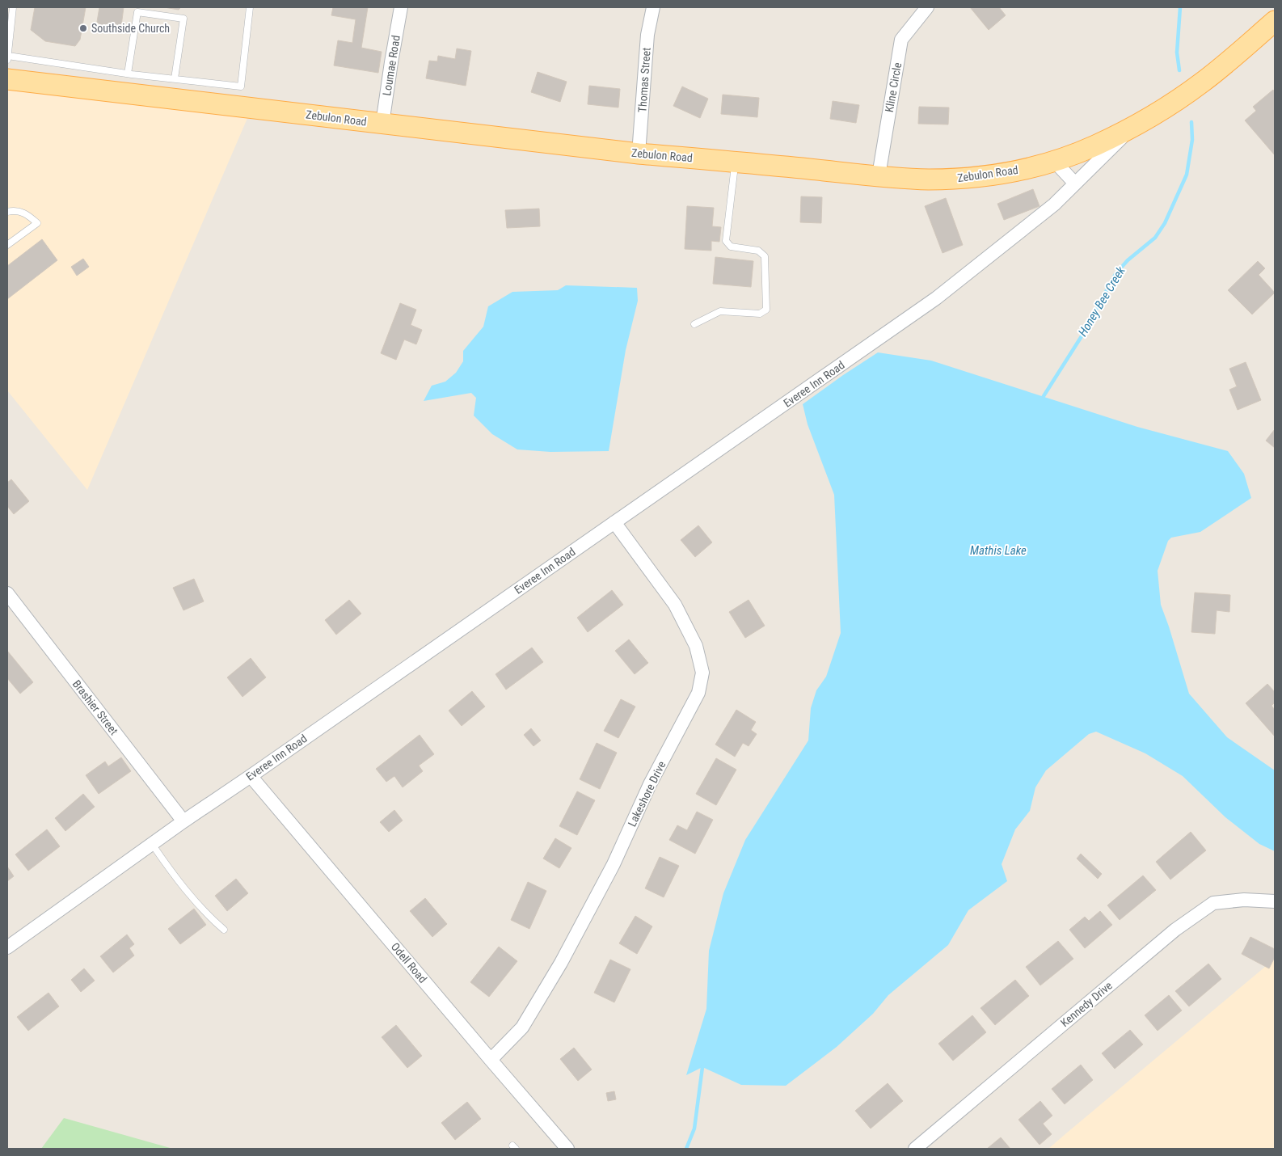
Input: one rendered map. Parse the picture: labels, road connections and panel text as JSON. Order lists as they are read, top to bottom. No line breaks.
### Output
{"streets":{"main road":["Zebulon Road"],"street":["Loumae Road","Thomas Street","Kline Circle","Everee Inn Road","Brashier Street","Lakeshore Drive","Odell Road","Kennedy Drive"]},"crossings":[["Loumae Road","Zebulon Road"],["Thomas Street","Zebulon Road"],["Kline Circle","Zebulon Road"],["Zebulon Road","Everee Inn Road"],["Everee Inn Road","Brashier Street"],["Everee Inn Road","Lakeshore Drive"],["Everee Inn Road","Odell Road"],["Lakeshore Drive","Odell Road"]],"water":["Honey Bee Creek","Mathis Lake"],"places":["Southside Church"]}
